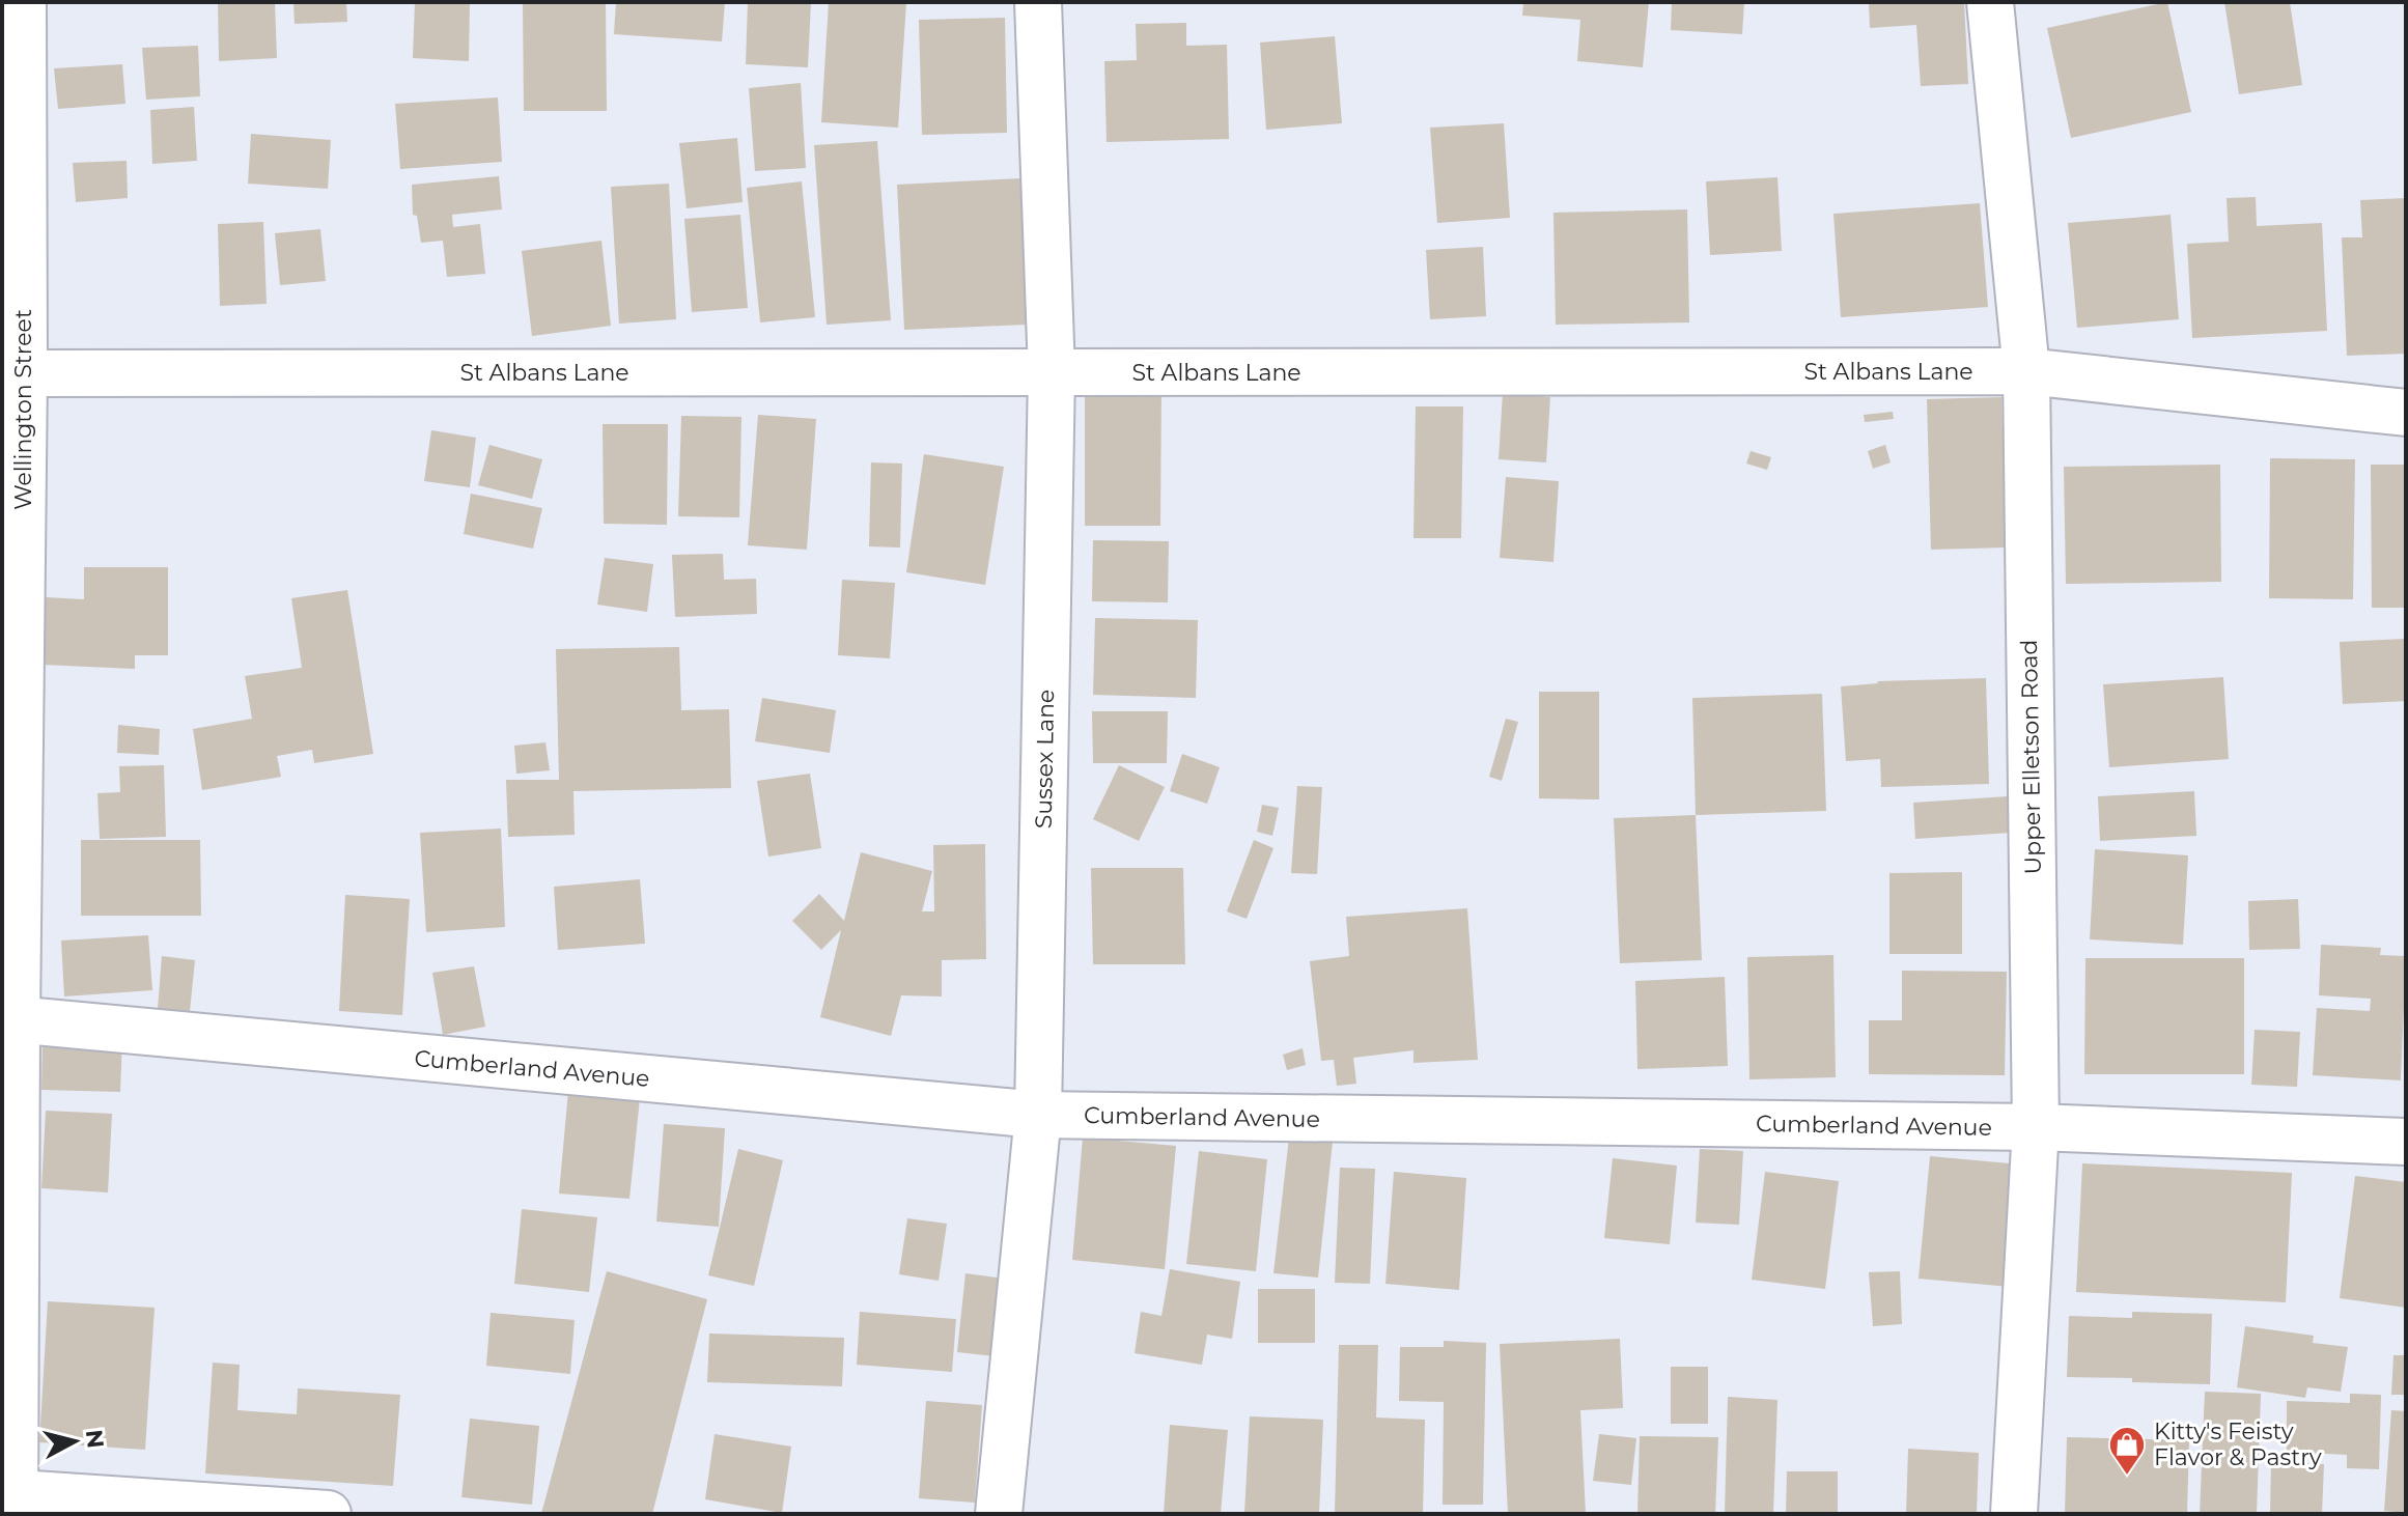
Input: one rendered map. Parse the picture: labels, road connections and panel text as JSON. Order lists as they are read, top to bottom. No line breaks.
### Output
{"streets":{"street":["St Albans Lane","Wellington Street","Upper Elletson Road","Sussex Lane","Cumberland Avenue"]},"crossings":[["St Albans Lane","Wellington Street"],["St Albans Lane","Upper Elletson Road"],["St Albans Lane","Sussex Lane"],["Wellington Street","Cumberland Avenue"],["Upper Elletson Road","Cumberland Avenue"],["Sussex Lane","Cumberland Avenue"]],"places":{"shop":["Kitty's Feisty Flavor & Pastry"]},"north":"right"}
